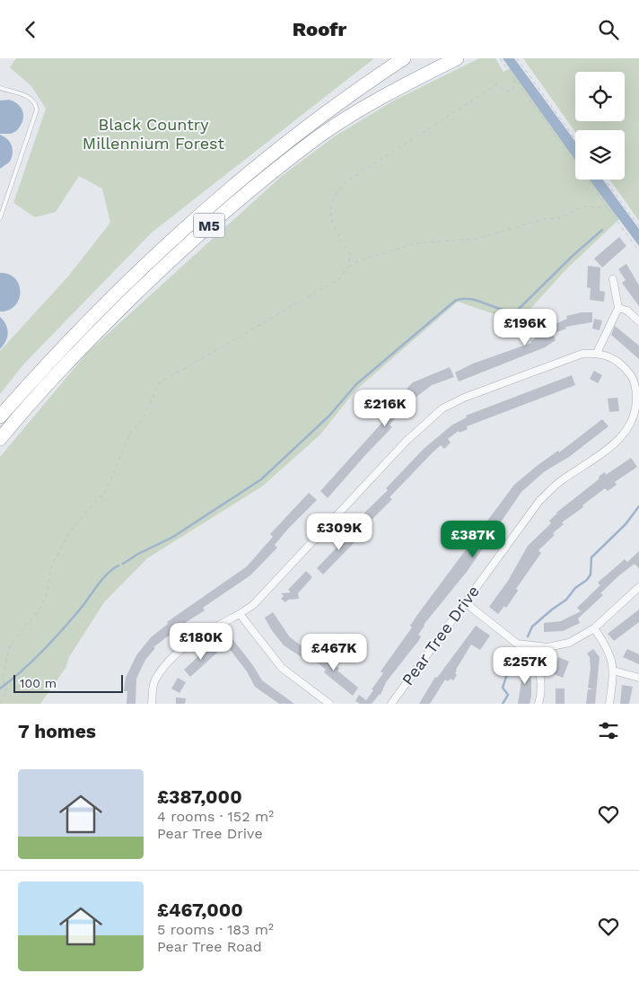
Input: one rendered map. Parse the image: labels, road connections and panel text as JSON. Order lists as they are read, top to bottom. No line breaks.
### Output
{"streets":{"highway":["M5"],"street":["Pear Tree Drive"]},"parks":["Black Country Millennium Forest"],"scale_bar":"100 m","page":{"header":"Roofr","price":["£196K","£216K","£309K","£387K","£180K","£467K","£257K"],"scale":"100 m","heading":"7 homes","list":[{"name":"£387,000","note":"4 rooms · 152 m² · Pear Tree Drive"},{"name":"£467,000","note":"5 rooms · 183 m² · Pear Tree Road"}]}}
